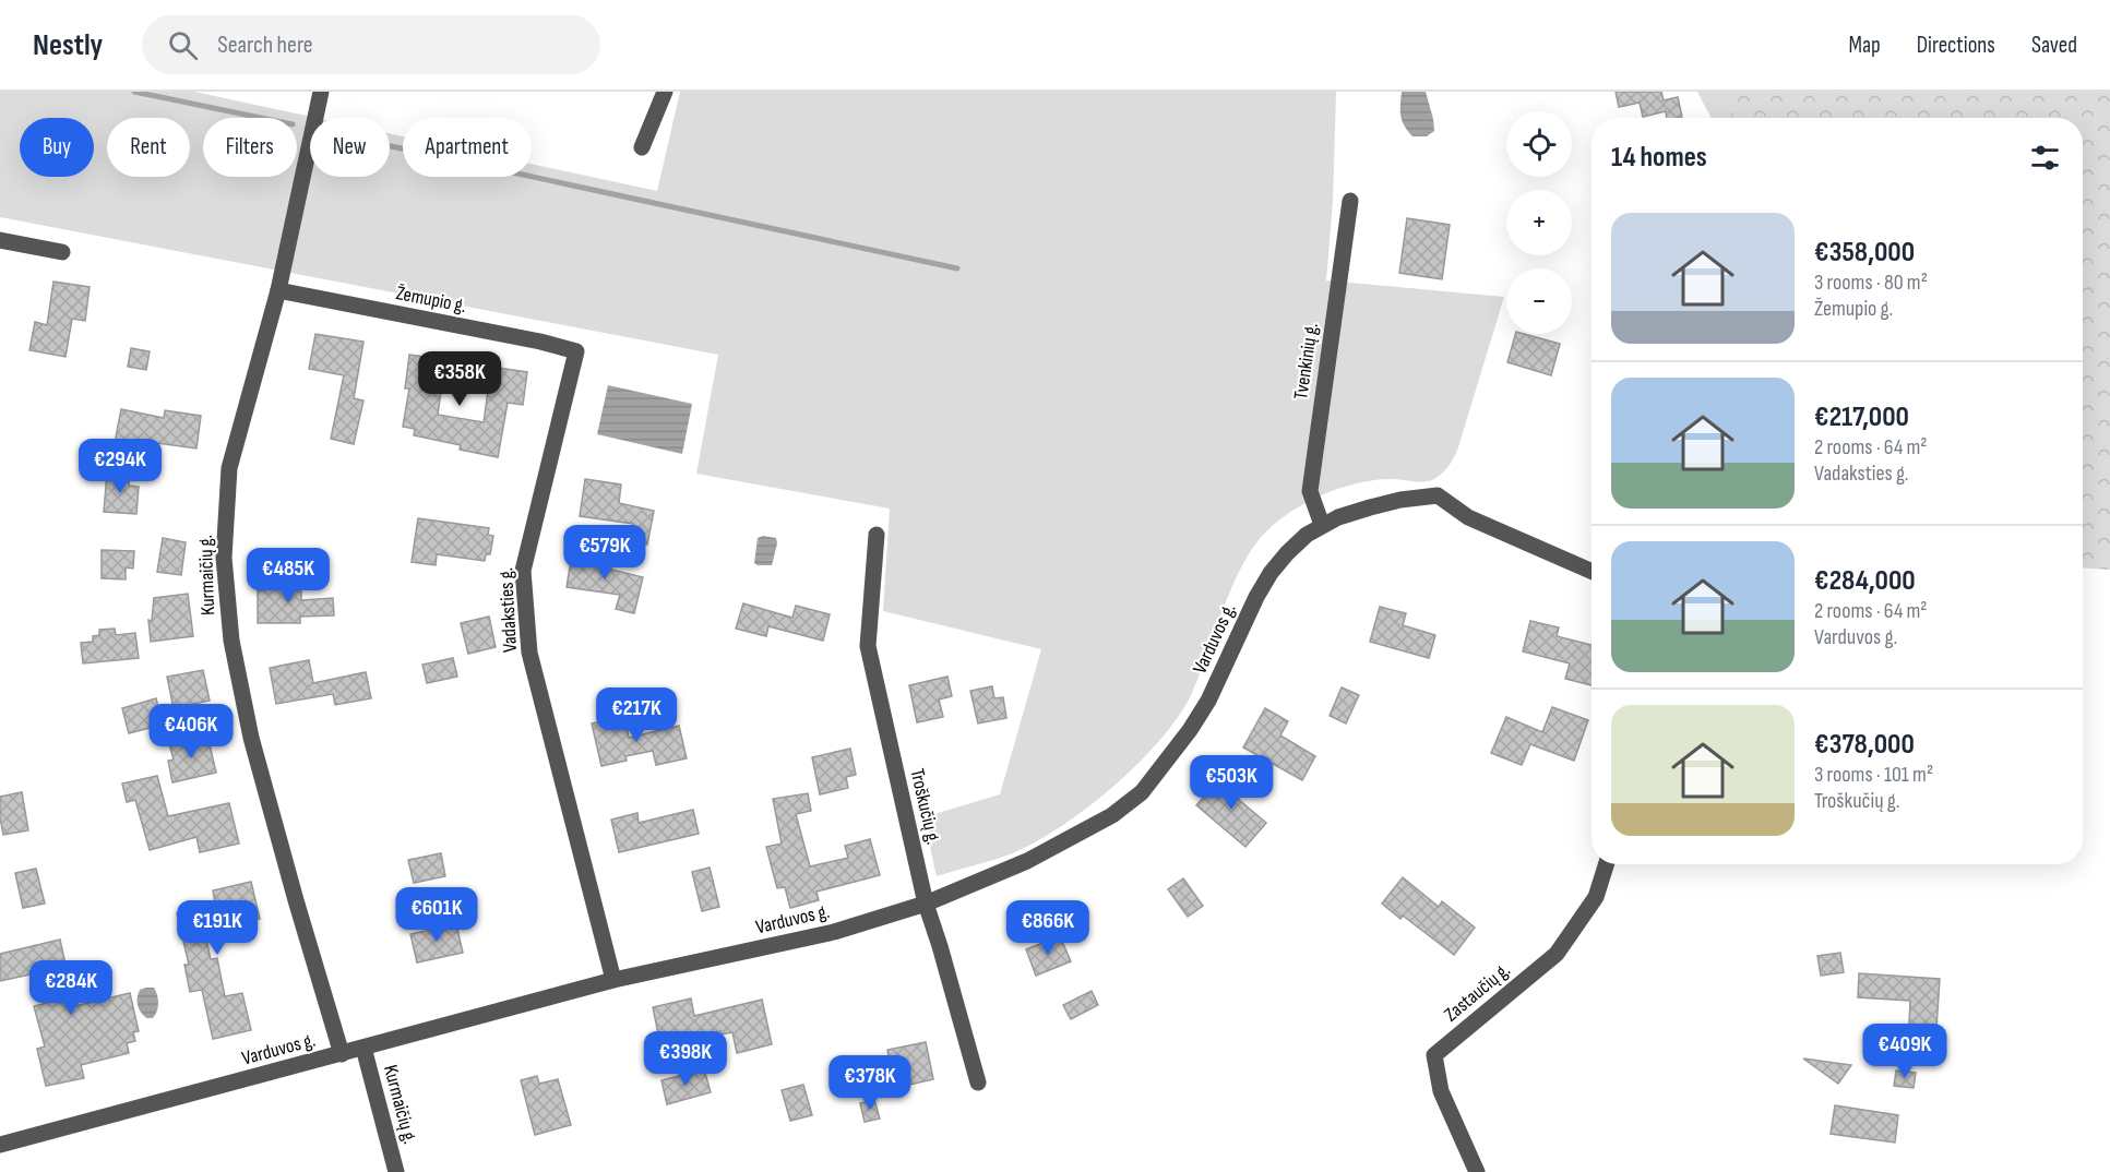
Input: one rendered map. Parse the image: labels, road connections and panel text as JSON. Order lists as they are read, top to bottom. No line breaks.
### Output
{"streets":{"street":["Žemupio g.","Tvenkinių g.","Kurmaičių g.","Vadaksties g.","Varduvos g.","Troškučių g.","Zastaučių g."]},"crossings":[["Žemupio g.","Kurmaičių g."],["Žemupio g.","Vadaksties g."],["Tvenkinių g.","Varduvos g."],["Kurmaičių g.","Varduvos g."],["Vadaksties g.","Varduvos g."],["Varduvos g.","Troškučių g."]],"page":{"header":"Nestly","search":"Search here","nav":["Map","Directions","Saved"],"map_buttons":["+","−"],"chip":["Buy","Rent","Filters","New","Apartment"],"heading":"14 homes","list":[{"name":"€358,000","note":"3 rooms · 80 m² · Žemupio g."},{"name":"€217,000","note":"2 rooms · 64 m² · Vadaksties g."},{"name":"€284,000","note":"2 rooms · 64 m² · Varduvos g."},{"name":"€378,000","note":"3 rooms · 101 m² · Troškučių g."}],"price":["€358K","€294K","€579K","€485K","€217K","€406K","€503K","€601K","€191K","€866K","€284K","€409K","€398K","€378K"]}}
